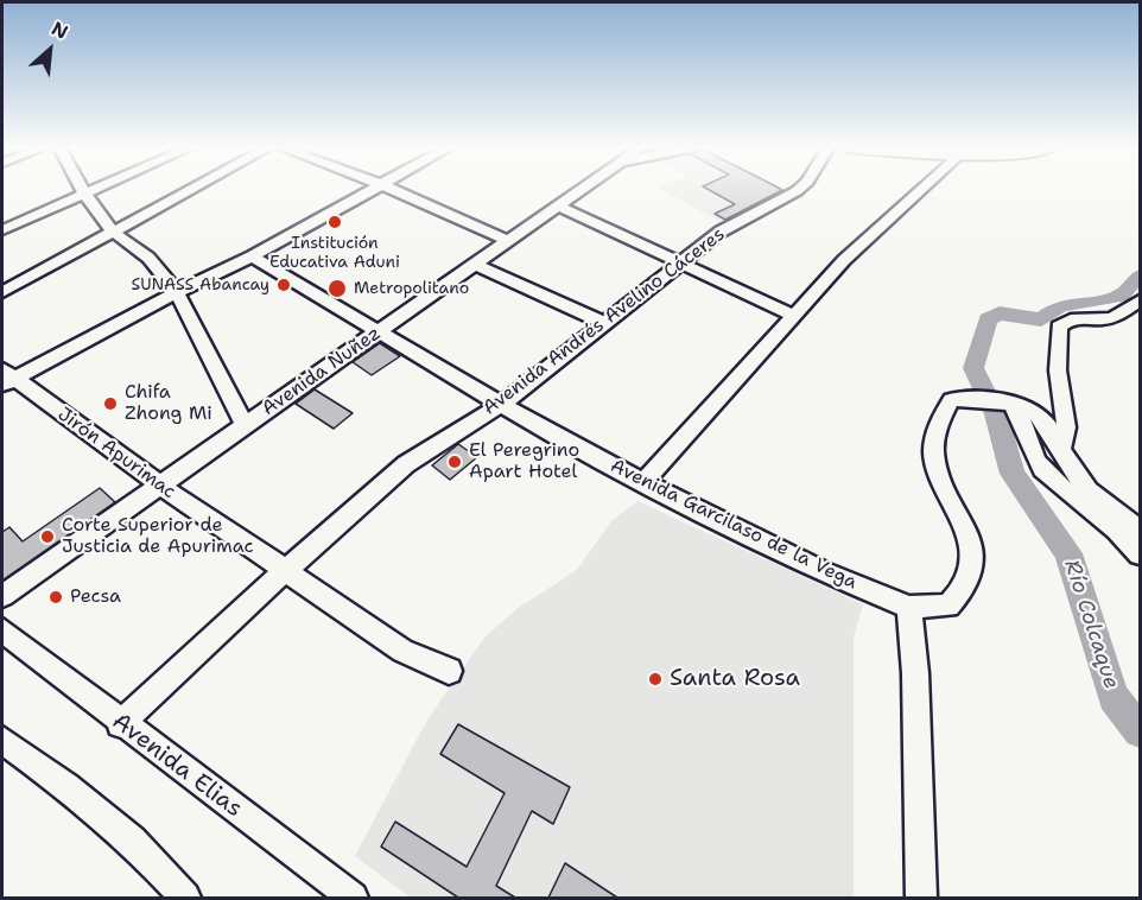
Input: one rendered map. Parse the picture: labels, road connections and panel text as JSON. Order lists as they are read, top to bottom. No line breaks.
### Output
{"streets":{"street":["Avenida Andrés Avelino Cáceres","Avenida Nuñez","Jirón Apurimac","Avenida Garcilaso de la Vega","Avenida Elias"]},"crossings":[["Avenida Andrés Avelino Cáceres","Jirón Apurimac"],["Avenida Andrés Avelino Cáceres","Avenida Garcilaso de la Vega"],["Avenida Andrés Avelino Cáceres","Avenida Elias"],["Avenida Nuñez","Jirón Apurimac"],["Avenida Nuñez","Avenida Garcilaso de la Vega"]],"water":["Río Colcaque"],"places":["Institución Educativa Aduni","SUNASS Abancay","Metropolitano","Chifa Zhong Mi","El Peregrino Apart Hotel","Corte Superior de Justicia de Apurimac","Pecsa","Santa Rosa"],"north":"top right"}
